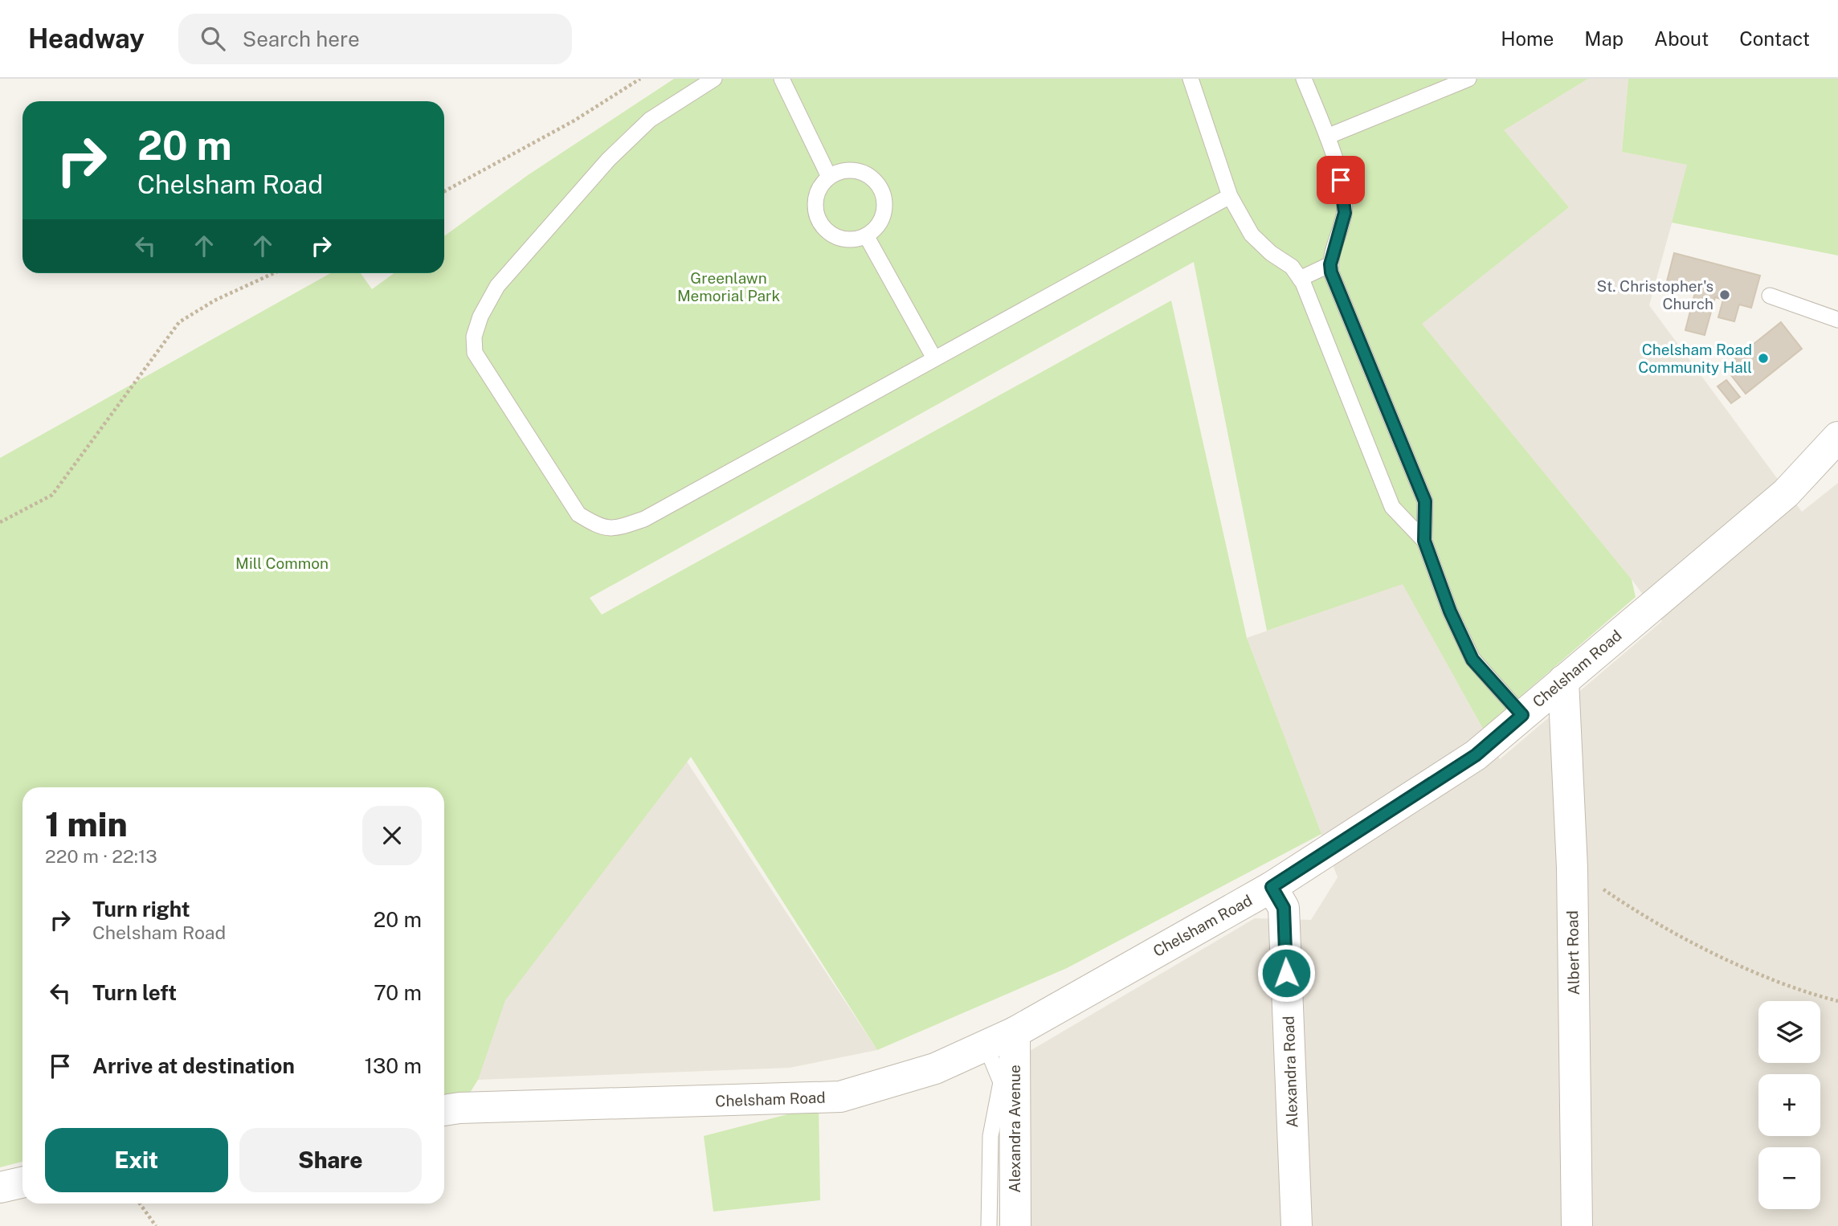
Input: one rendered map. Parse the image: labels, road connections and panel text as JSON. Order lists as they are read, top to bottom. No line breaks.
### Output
{"streets":{"street":["Chelsham Road","Albert Road","Alexandra Road","Alexandra Avenue"]},"crossings":[["Chelsham Road","Albert Road"],["Chelsham Road","Alexandra Road"],["Chelsham Road","Alexandra Avenue"]],"parks":["Greenlawn Memorial Park","Mill Common"],"places":["St. Christopher's Church","Chelsham Road Community Hall"],"page":{"header":"Headway","search":"Search here","nav":["Home","Map","About","Contact"],"turn":["20 m","Chelsham Road"],"heading":["1 min","220 m · 22:13"],"list":[{"name":"Turn right","note":"Chelsham Road","value":"20 m"},{"name":"Turn left","value":"70 m"},{"name":"Arrive at destination","value":"130 m"}],"map_buttons":["+","−"],"buttons":["Exit","Share"]}}
